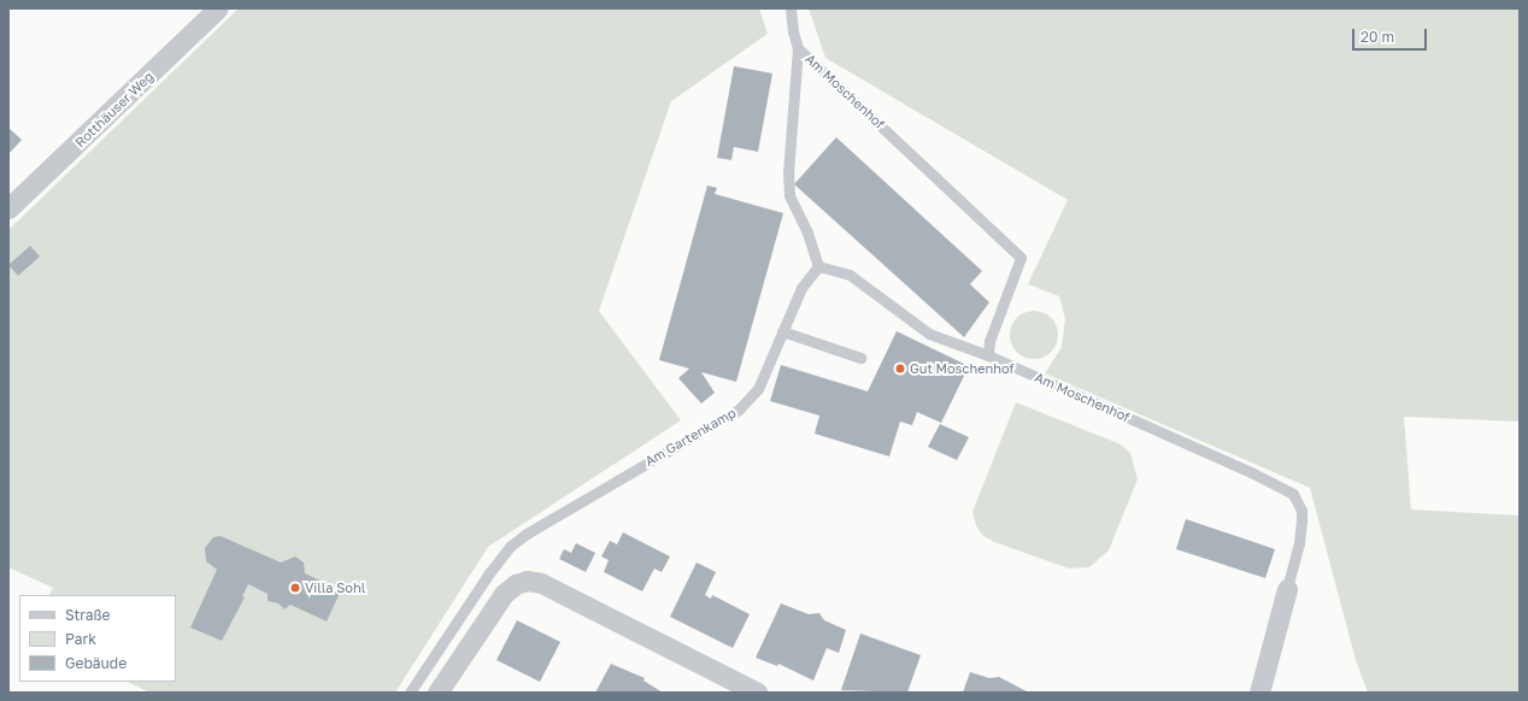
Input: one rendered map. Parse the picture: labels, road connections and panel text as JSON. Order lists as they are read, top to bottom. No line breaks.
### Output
{"streets":{"street":["Am Moschenhof","Rotthäuser Weg"],"lane":["Am Gartenkamp"]},"places":["Gut Moschenhof","Villa Sohl"],"legend":["Straße","Park","Gebäude"],"scale_bar":"20 m"}
